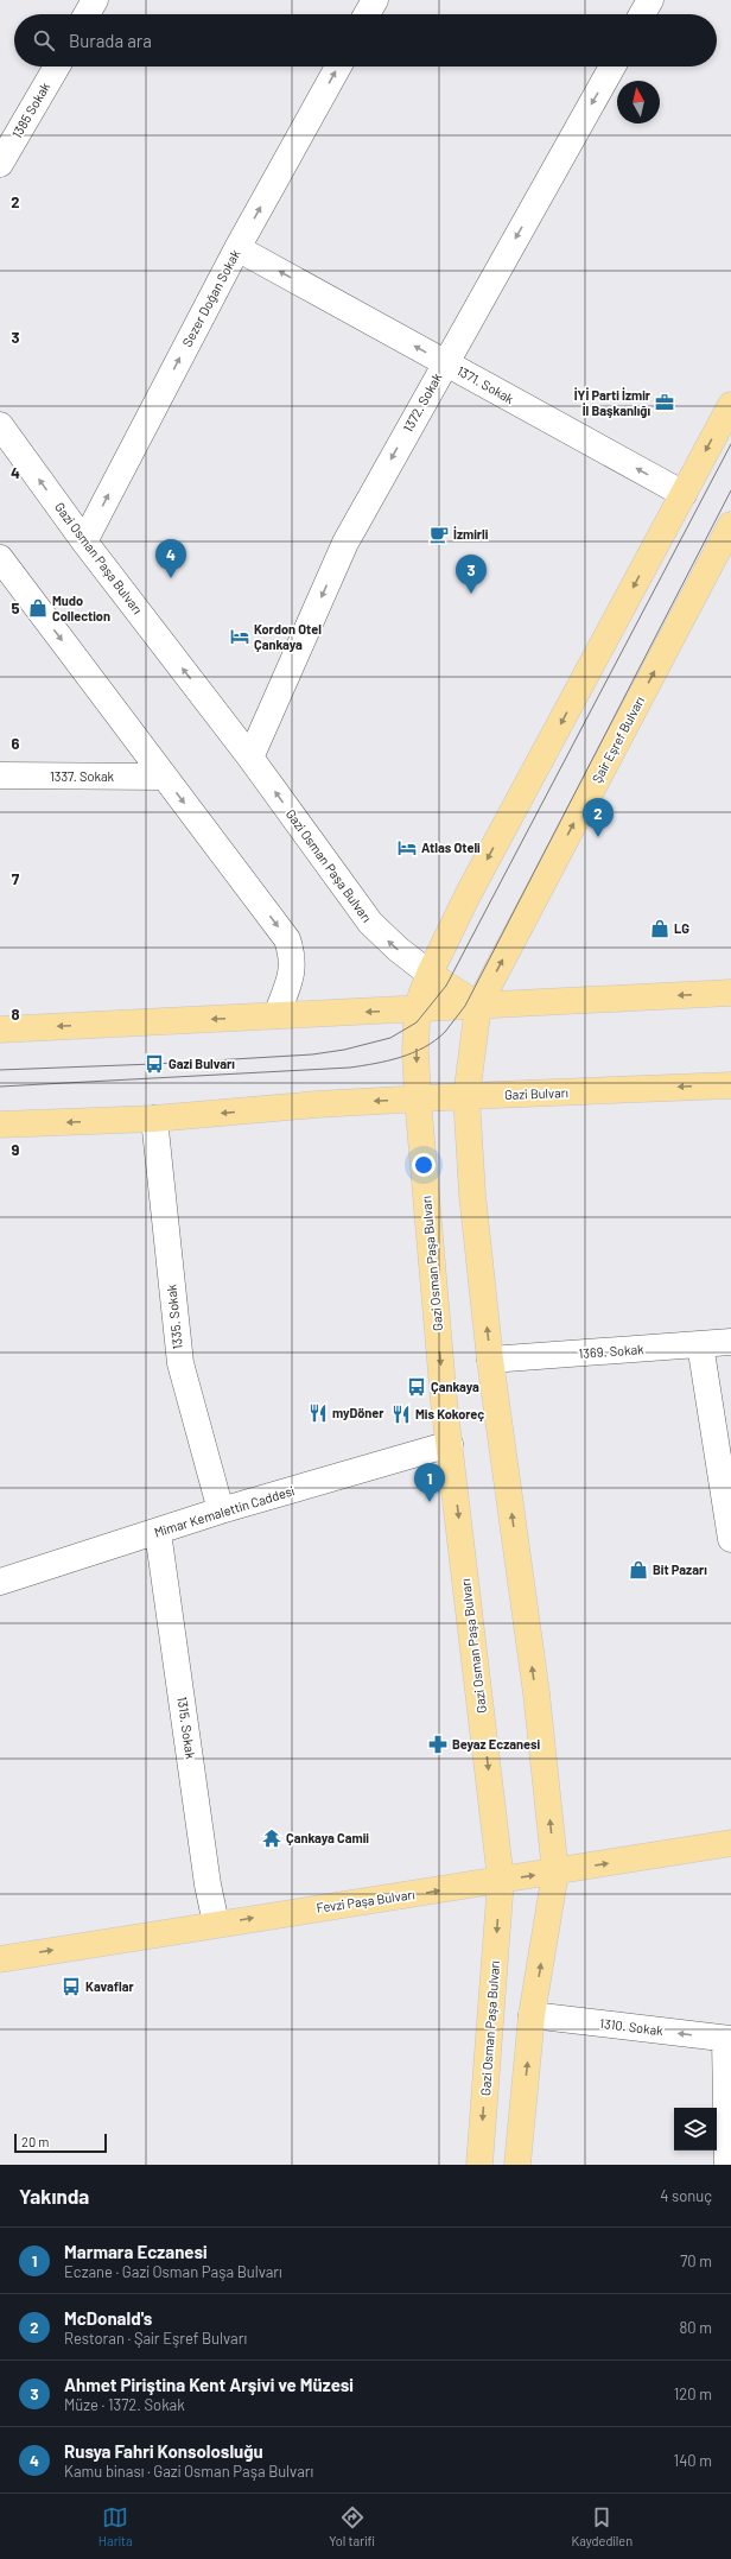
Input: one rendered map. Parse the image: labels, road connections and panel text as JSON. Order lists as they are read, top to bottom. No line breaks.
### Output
{"streets":{"main road":["Gazi Osman Paşa Bulvarı","Şair Eşref Bulvarı","Gazi Bulvarı","Fevzi Paşa Bulvarı"],"street":["1385 Sokak","Sezer Doğan Sokak","1371. Sokak","1372. Sokak","1337. Sokak","1335. Sokak","1369. Sokak","Mimar Kemalettin Caddesi","1315. Sokak","1310. Sokak"]},"crossings":[["Sezer Doğan Sokak","1371. Sokak"],["Sezer Doğan Sokak","Gazi Osman Paşa Bulvarı"],["1371. Sokak","1372. Sokak"],["1372. Sokak","Gazi Osman Paşa Bulvarı"],["Gazi Osman Paşa Bulvarı","Gazi Bulvarı"],["Gazi Osman Paşa Bulvarı","Mimar Kemalettin Caddesi"],["Gazi Osman Paşa Bulvarı","Fevzi Paşa Bulvarı"],["Gazi Bulvarı","1335. Sokak"],["1335. Sokak","Mimar Kemalettin Caddesi"],["Mimar Kemalettin Caddesi","1315. Sokak"],["1315. Sokak","Fevzi Paşa Bulvarı"]],"one_way":["Sezer Doğan Sokak","1371. Sokak","1372. Sokak","Fevzi Paşa Bulvarı","1310. Sokak"],"places":{"office":["İYİ Parti İzmir İl Başkanlığı"],"cafe":["İzmirli"],"shop":["Mudo Collection","LG","Bit Pazarı"],"hotel":["Kordon Otel Çankaya","Atlas Oteli"],"bus stop":["Gazi Bulvarı","Çankaya","Kavaflar"],"restaurant":["myDöner","Mis Kokoreç"],"pharmacy":["Beyaz Eczanesi"],"temple":["Çankaya Camii"]},"scale_bar":"20 m","north":"top","page":{"search":"Burada ara","pins":["4","3","2","1"],"scale":"20 m","heading":["Yakında","4 sonuç"],"list":[{"mark":"1","name":"Marmara Eczanesi","note":"Eczane · Gazi Osman Paşa Bulvarı","value":"70 m"},{"mark":"2","name":"McDonald's","note":"Restoran · Şair Eşref Bulvarı","value":"80 m"},{"mark":"3","name":"Ahmet Piriştina Kent Arşivi ve Müzesi","note":"Müze · 1372. Sokak","value":"120 m"},{"mark":"4","name":"Rusya Fahri Konsolosluğu","note":"Kamu binası · Gazi Osman Paşa Bulvarı","value":"140 m"}],"nav":["Harita","Yol tarifi","Kaydedilen"]},"grid":{"rows":["2","3","4","5","6","7","8","9"]}}
